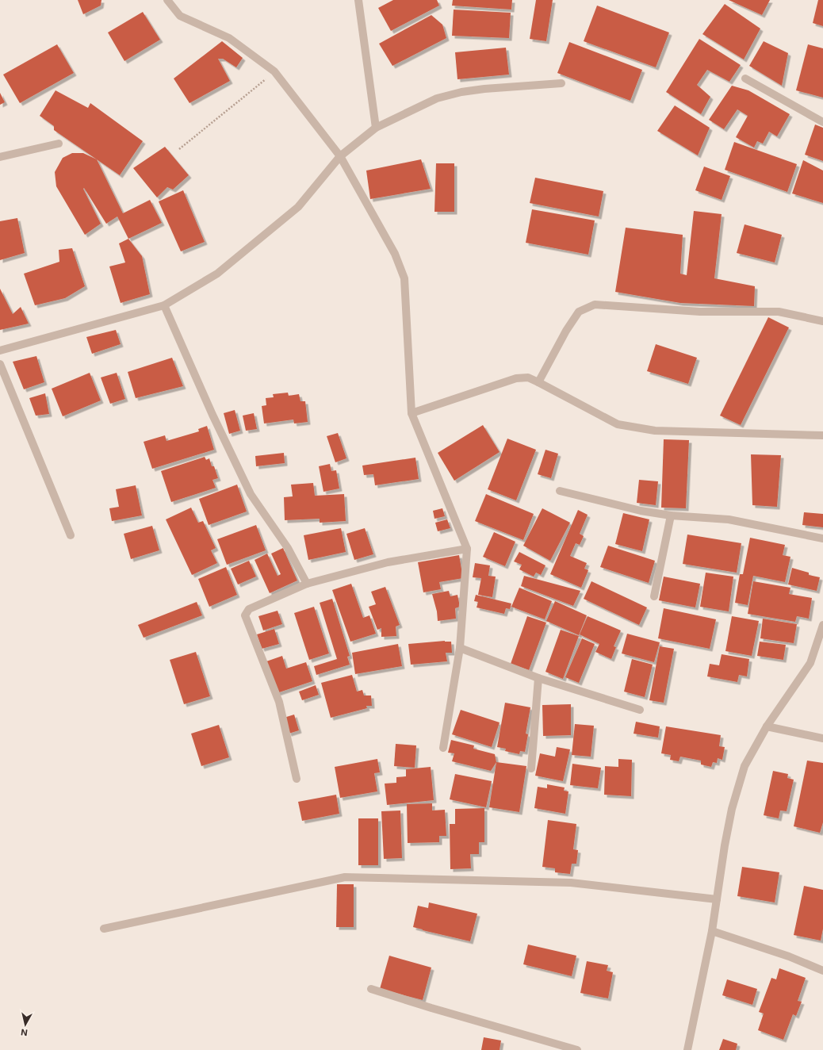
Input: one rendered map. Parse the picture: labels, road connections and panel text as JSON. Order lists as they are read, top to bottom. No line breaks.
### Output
{"north":"bottom"}
